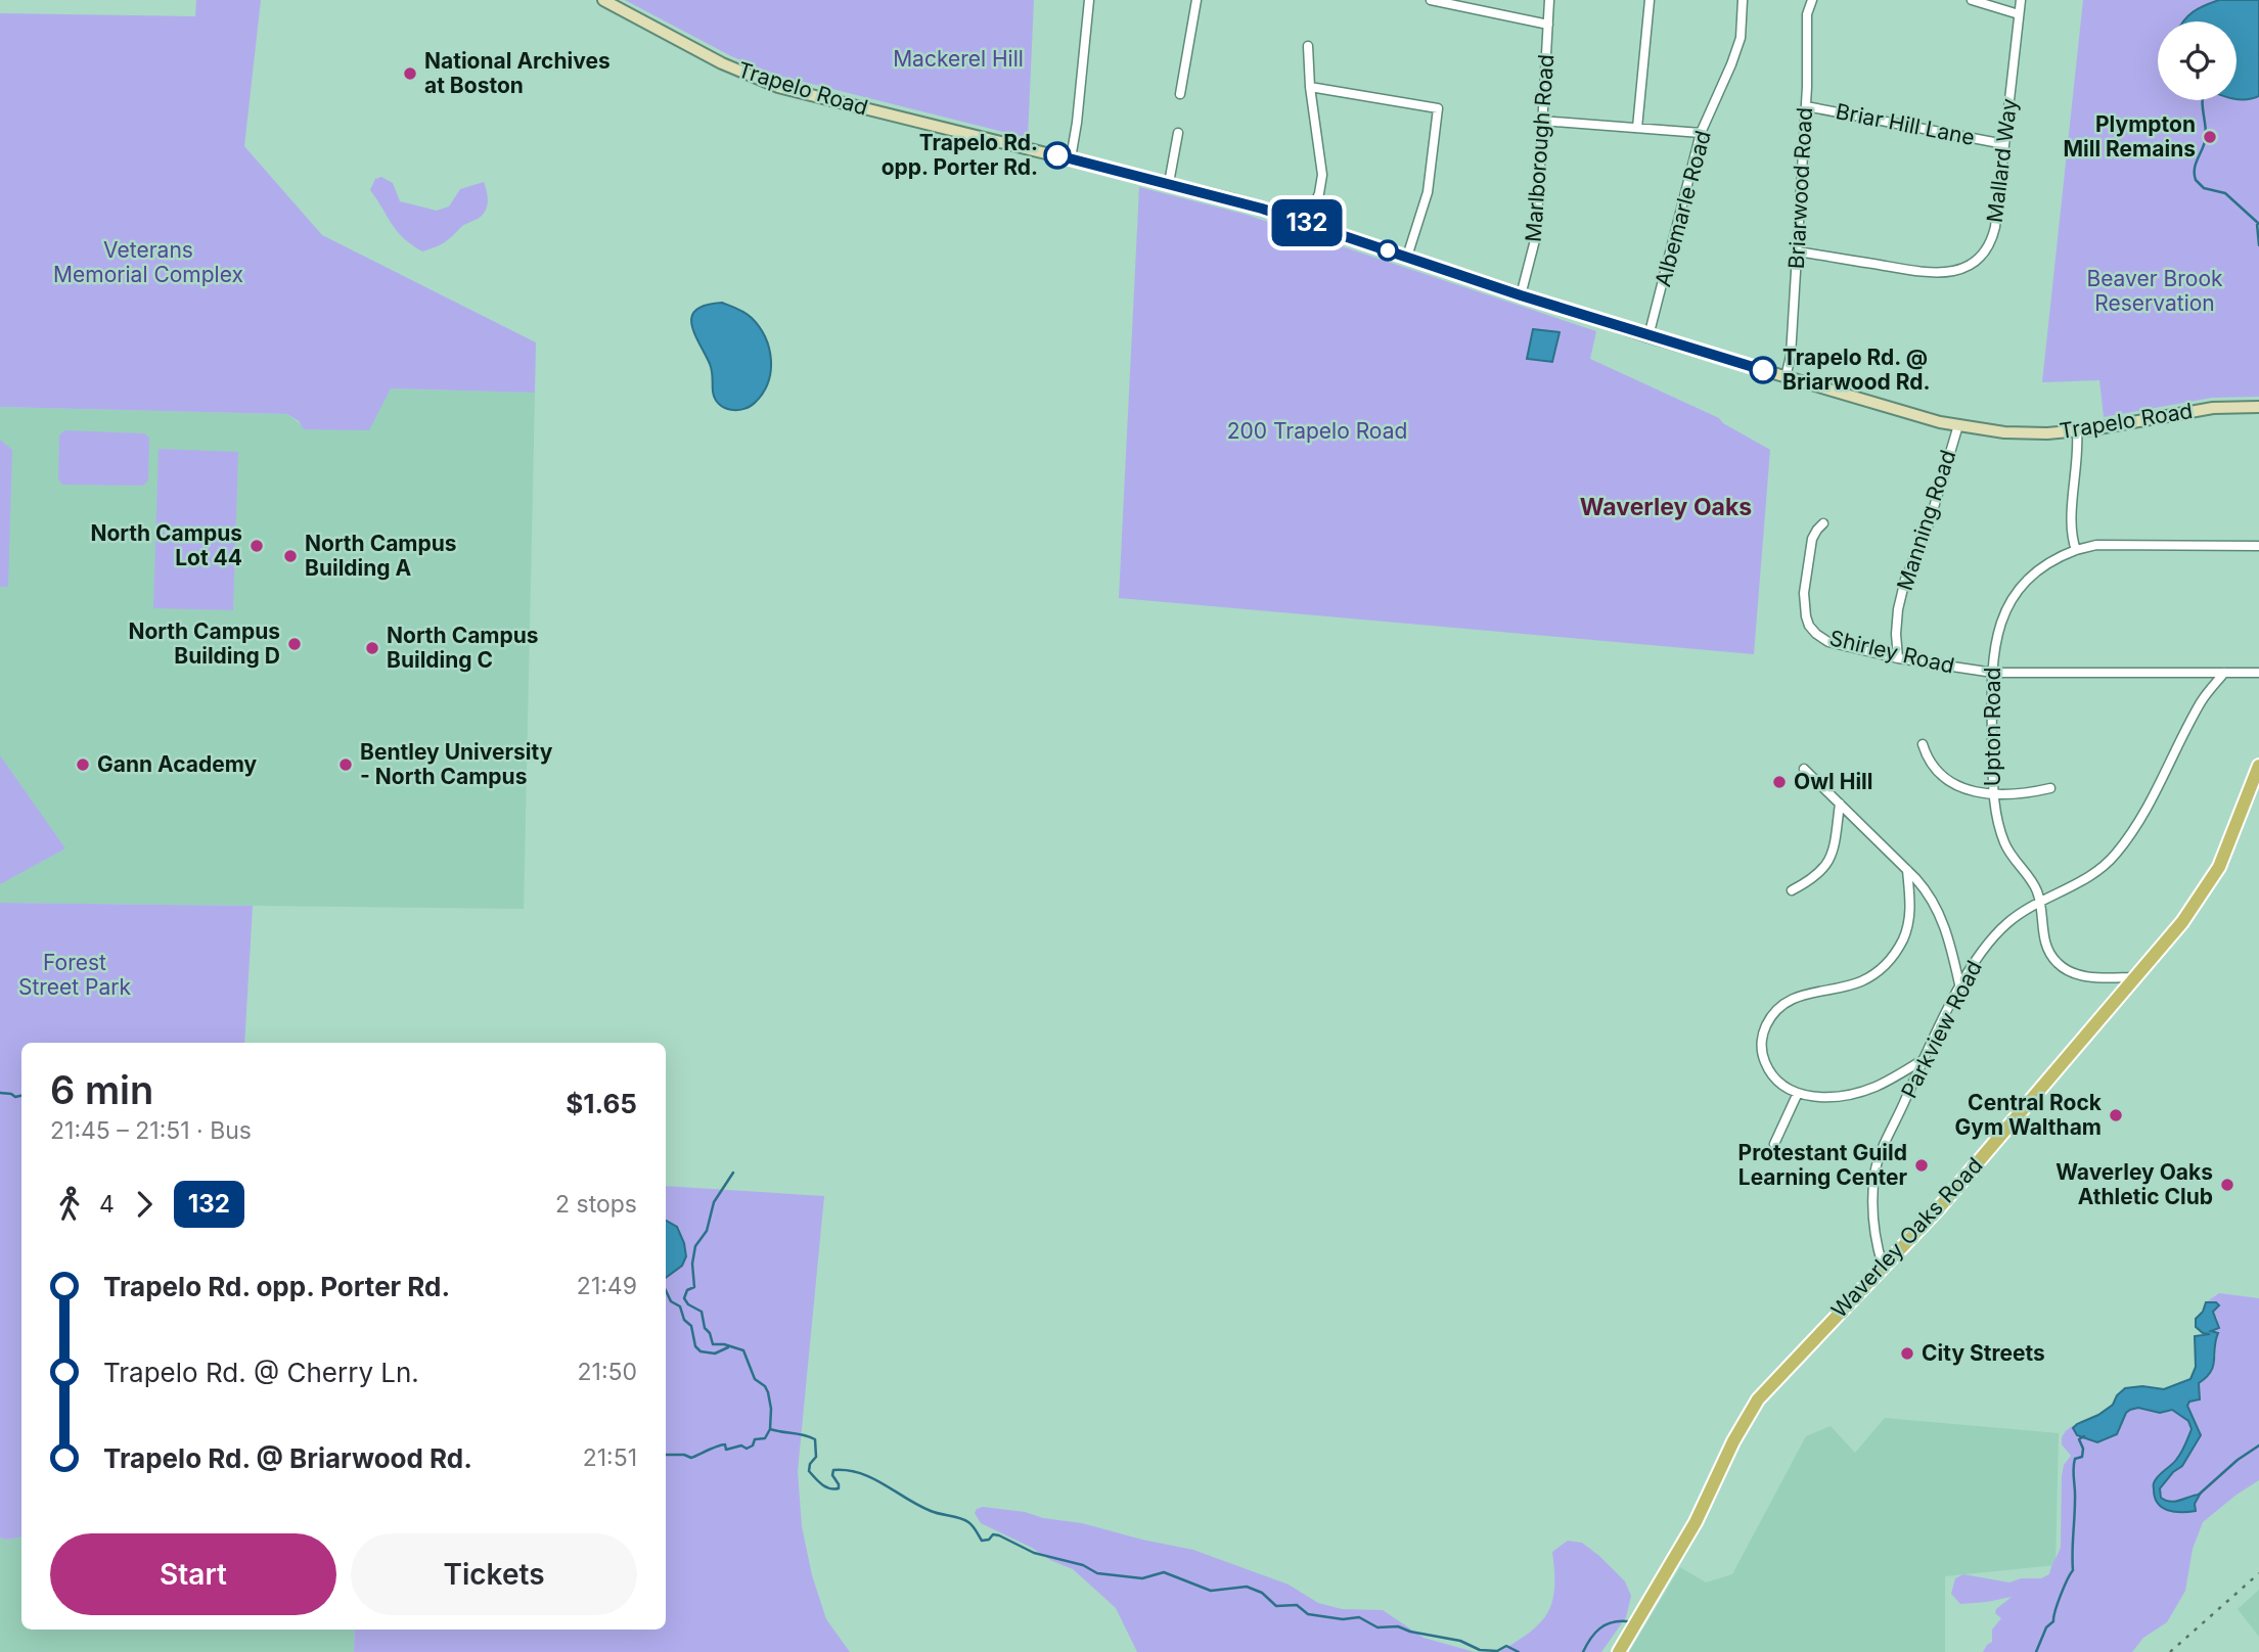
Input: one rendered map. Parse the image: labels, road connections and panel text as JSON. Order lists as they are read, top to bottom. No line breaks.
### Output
{"streets":{"main road":["Trapelo Road","Waverley Oaks Road"],"street":["Briar Hill Lane","Marlborough Road","Mallard Way","Briarwood Road","Albemarle Road","Manning Road","Shirley Road","Upton Road","Parkview Road"]},"crossings":[["Trapelo Road","Marlborough Road"],["Trapelo Road","Briarwood Road"],["Trapelo Road","Albemarle Road"],["Trapelo Road","Manning Road"],["Briar Hill Lane","Mallard Way"],["Briar Hill Lane","Briarwood Road"],["Mallard Way","Briarwood Road"],["Manning Road","Shirley Road"],["Shirley Road","Upton Road"],["Shirley Road","Parkview Road"],["Upton Road","Parkview Road"],["Upton Road","Waverley Oaks Road"],["Parkview Road","Waverley Oaks Road"]],"districts":["Waverley Oaks"],"parks":["Mackerel Hill","Veterans Memorial Complex","Beaver Brook Reservation","200 Trapelo Road","Forest Street Park"],"places":["National Archives at Boston","Plympton Mill Remains","Trapelo Rd. opp. Porter Rd.","Trapelo Rd. @ Briarwood Rd.","North Campus Lot 44","North Campus Building A","North Campus Building D","North Campus Building C","Gann Academy","Bentley University - North Campus","Owl Hill","Central Rock Gym Waltham","Protestant Guild Learning Center","Waverley Oaks Athletic Club","City Streets"],"lines":["bus line 132"],"page":{"on_map":"132","heading":["6 min","21:45 – 21:51 · Bus","$1.65"],"legs":["4","132","2 stops"],"list":[{"name":"Trapelo Rd. opp. Porter Rd.","value":"21:49"},{"name":"Trapelo Rd. @ Cherry Ln.","value":"21:50"},{"name":"Trapelo Rd. @ Briarwood Rd.","value":"21:51"}],"buttons":["Start","Tickets"]}}
